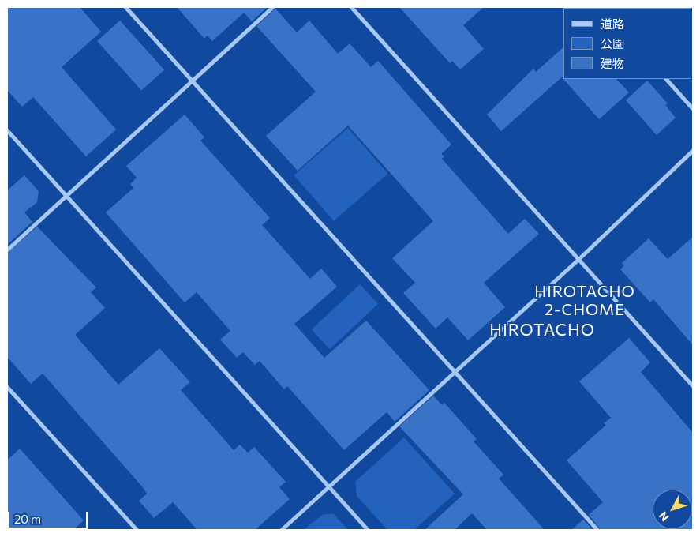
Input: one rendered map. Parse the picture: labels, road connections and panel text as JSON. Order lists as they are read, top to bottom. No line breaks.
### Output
{"districts":["HIROTACHO 2-CHOME","HIROTACHO"],"legend":["道路","公園","建物"],"scale_bar":"20 m","north":"bottom left"}
